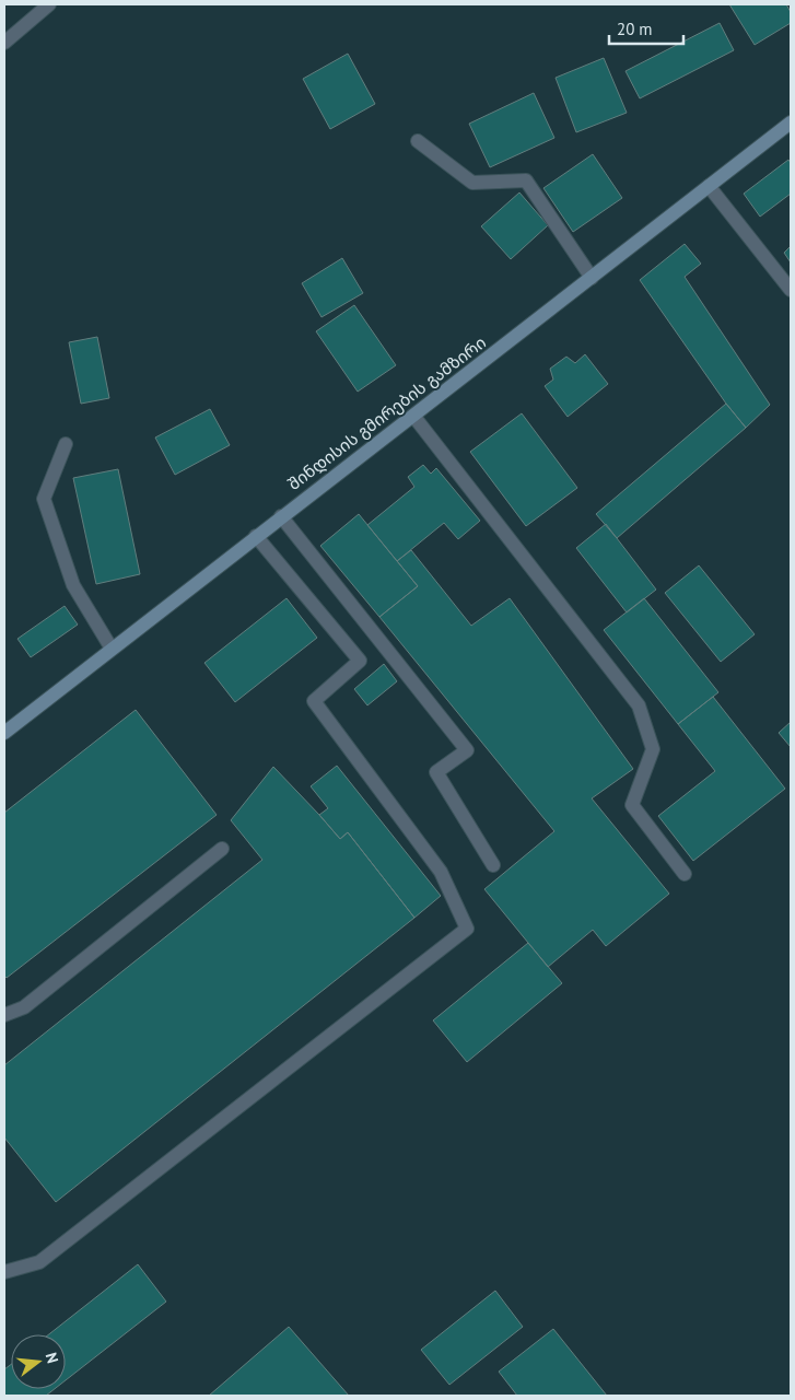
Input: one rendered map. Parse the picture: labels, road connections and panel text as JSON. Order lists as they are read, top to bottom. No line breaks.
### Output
{"streets":{"main road":["შინდისის გმირების გამზირი"]},"scale_bar":"20 m","north":"right"}
